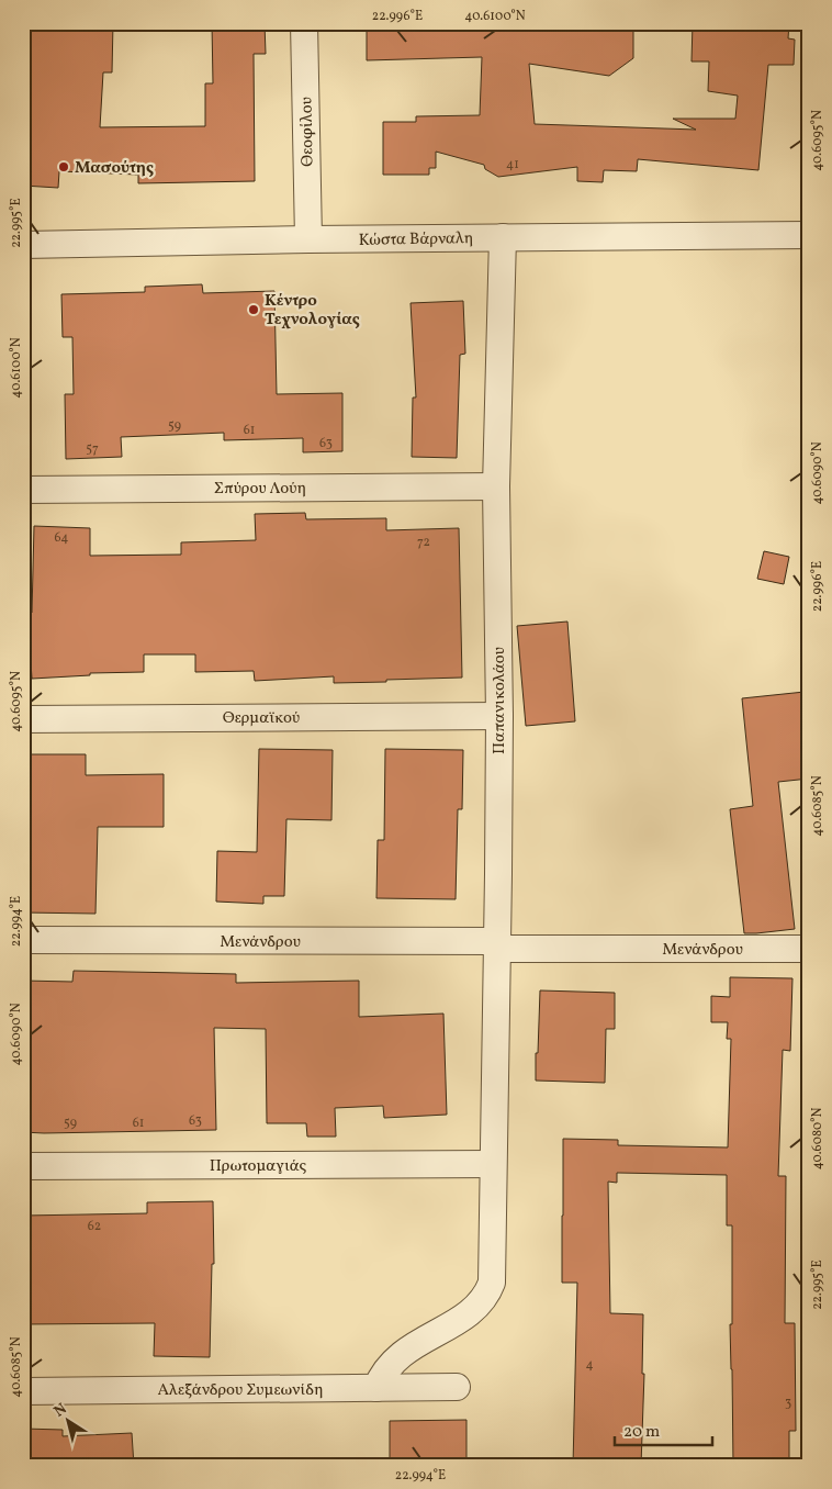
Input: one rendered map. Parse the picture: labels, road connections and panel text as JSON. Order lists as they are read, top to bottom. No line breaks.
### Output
{"streets":{"street":["Θεοφίλου","Κώστα Βάρναλη","Σπύρου Λούη","Παπανικολάου","Θερμαϊκού","Μενάνδρου","Πρωτομαγιάς","Αλεξάνδρου Συμεωνίδη"]},"crossings":[["Θεοφίλου","Κώστα Βάρναλη"],["Κώστα Βάρναλη","Παπανικολάου"],["Σπύρου Λούη","Παπανικολάου"],["Παπανικολάου","Θερμαϊκού"],["Παπανικολάου","Μενάνδρου"],["Παπανικολάου","Πρωτομαγιάς"],["Παπανικολάου","Αλεξάνδρου Συμεωνίδη"]],"places":["Μασούτης","Κέντρο Τεχνολογίας"],"house_numbers":["41","59","61","63","57","64","72","63","59","61","62","4","3"],"scale_bar":"20 m","north":"top left","coordinates":["22.996°E","40.6100°N","40.6095°N","22.995°E","40.6090°N","40.6085°N","22.994°E","40.6080°N"]}
